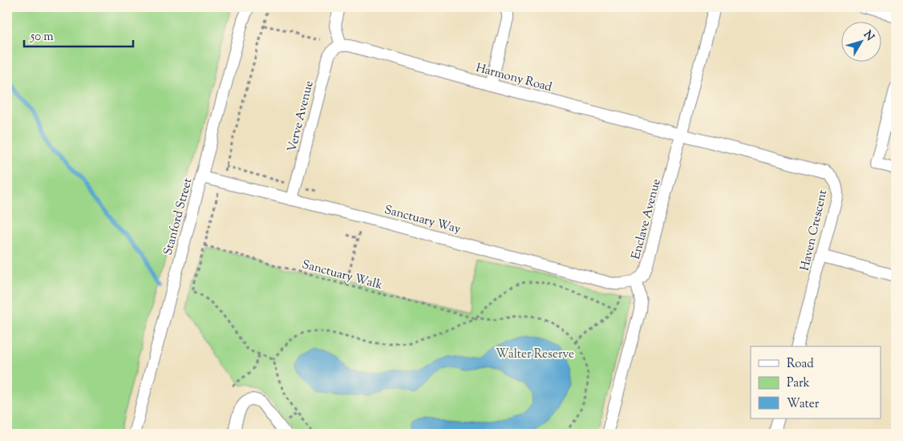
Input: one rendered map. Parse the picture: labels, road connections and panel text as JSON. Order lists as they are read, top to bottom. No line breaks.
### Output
{"streets":{"street":["Harmony Road","Verve Avenue","Stanford Street","Sanctuary Way","Enclave Avenue","Haven Crescent"],"path":["Sanctuary Walk"]},"crossings":[["Harmony Road","Verve Avenue"],["Harmony Road","Enclave Avenue"],["Harmony Road","Haven Crescent"],["Verve Avenue","Sanctuary Way"],["Stanford Street","Sanctuary Way"],["Sanctuary Way","Enclave Avenue"],["Enclave Avenue","Haven Crescent"]],"parks":["Walter Reserve"],"legend":["Road","Park","Water"],"scale_bar":"50 m","north":"top right"}
